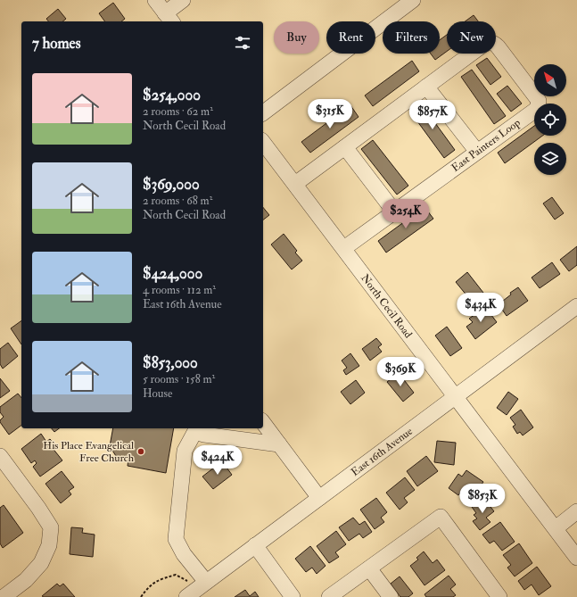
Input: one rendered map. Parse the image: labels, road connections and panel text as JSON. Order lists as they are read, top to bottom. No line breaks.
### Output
{"streets":{"street":["East Painters Loop","North Cecil Road","East 16th Avenue"]},"crossings":[["East Painters Loop","North Cecil Road"],["North Cecil Road","East 16th Avenue"]],"places":["His Place Evangelical Free Church"],"north":"top left","page":{"chip":["Buy","Rent","Filters","New"],"heading":"7 homes","list":[{"name":"$254,000","note":"2 rooms · 62 m² · North Cecil Road"},{"name":"$369,000","note":"2 rooms · 68 m² · North Cecil Road"},{"name":"$424,000","note":"4 rooms · 112 m² · East 16th Avenue"},{"name":"$853,000","note":"5 rooms · 158 m² · House"}],"price":["$315K","$857K","$254K","$434K","$369K","$424K","$853K"]}}
